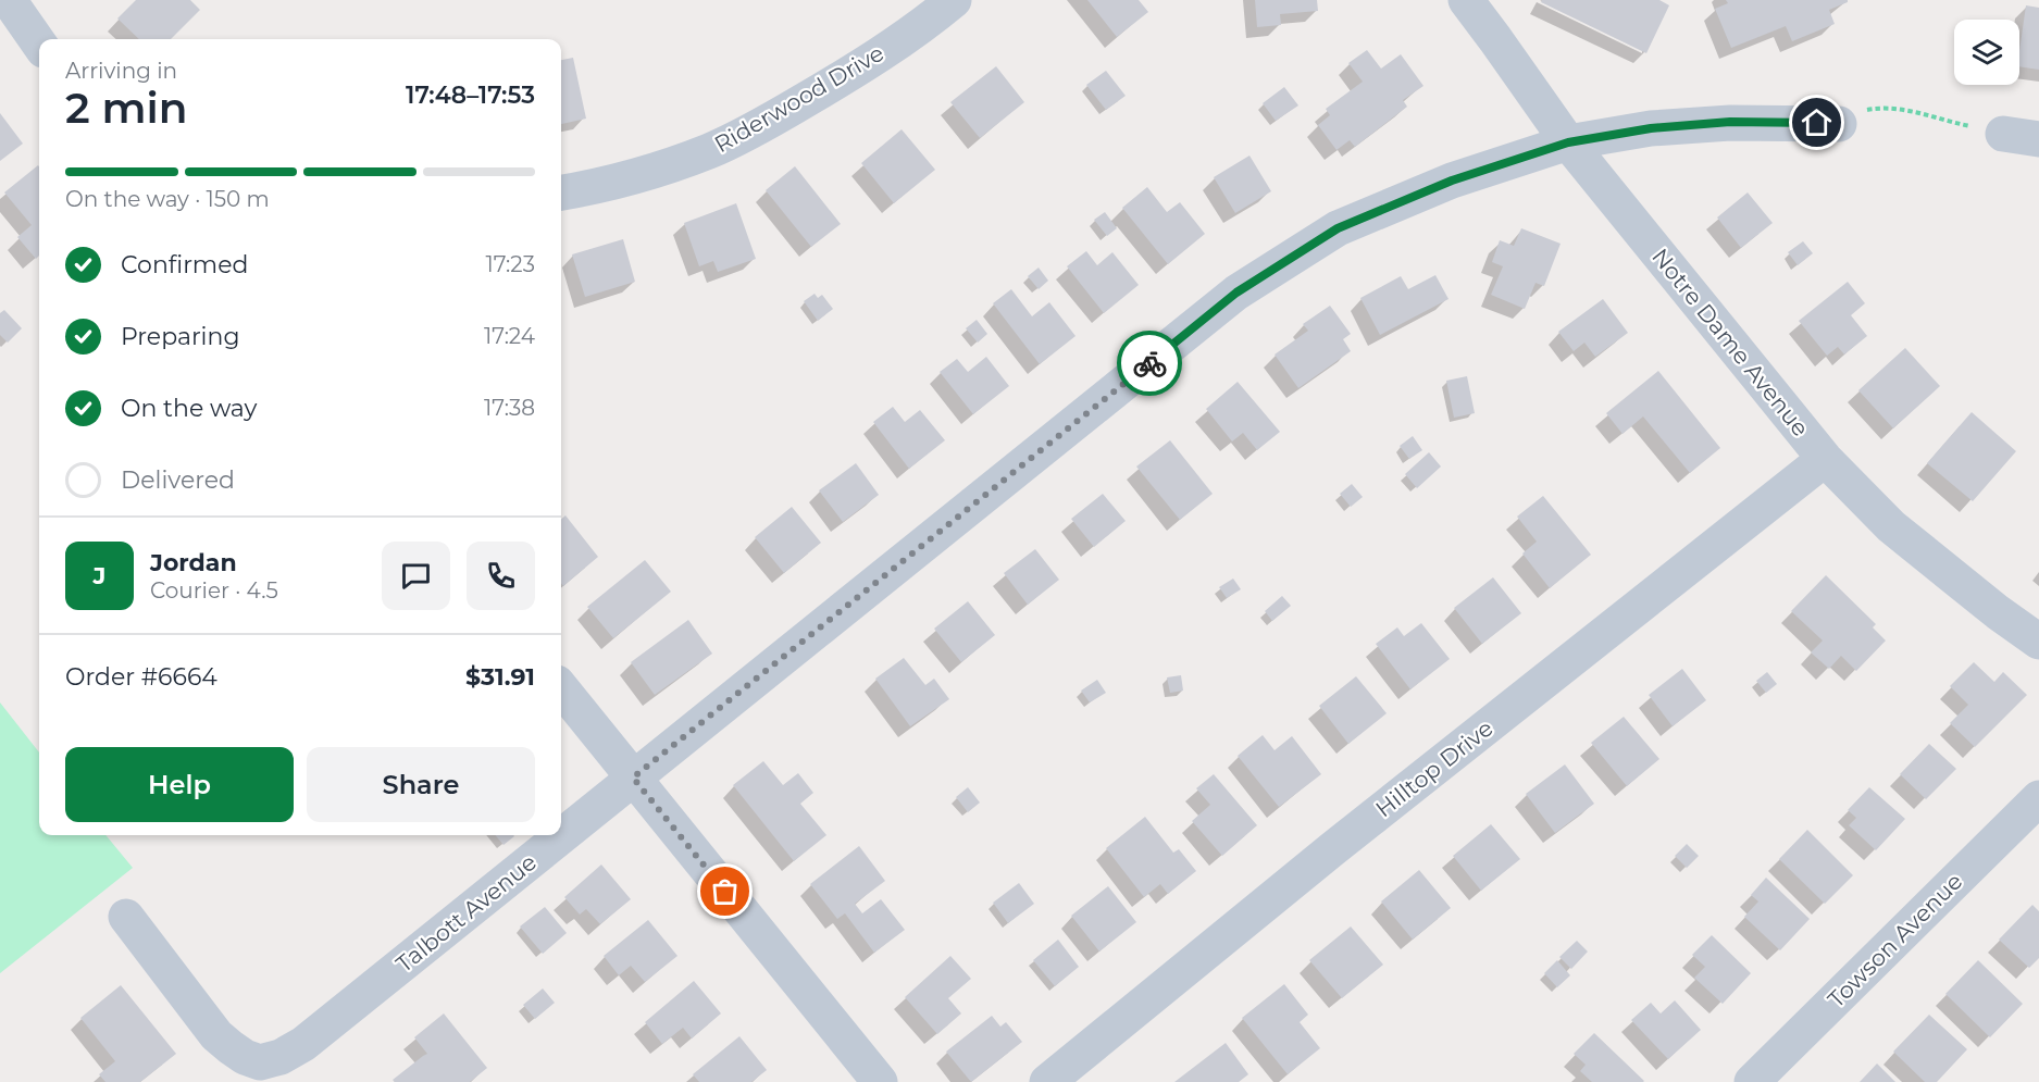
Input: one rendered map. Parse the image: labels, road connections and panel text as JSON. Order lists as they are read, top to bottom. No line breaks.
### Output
{"streets":{"street":["Riderwood Drive","Notre Dame Avenue","Hilltop Drive","Talbott Avenue","Towson Avenue"]},"crossings":[["Notre Dame Avenue","Hilltop Drive"],["Notre Dame Avenue","Talbott Avenue"]],"page":{"heading":["2 min","Arriving in","17:48–17:53"],"panel":["Jordan","Courier · 4.5","Order #6664","$31.91"],"bar":"On the way · 150 m","list":[["Confirmed","17:23"],["Preparing","17:24"],["On the way","17:38"],"Delivered"],"round":"J","buttons":["Help","Share"]}}
